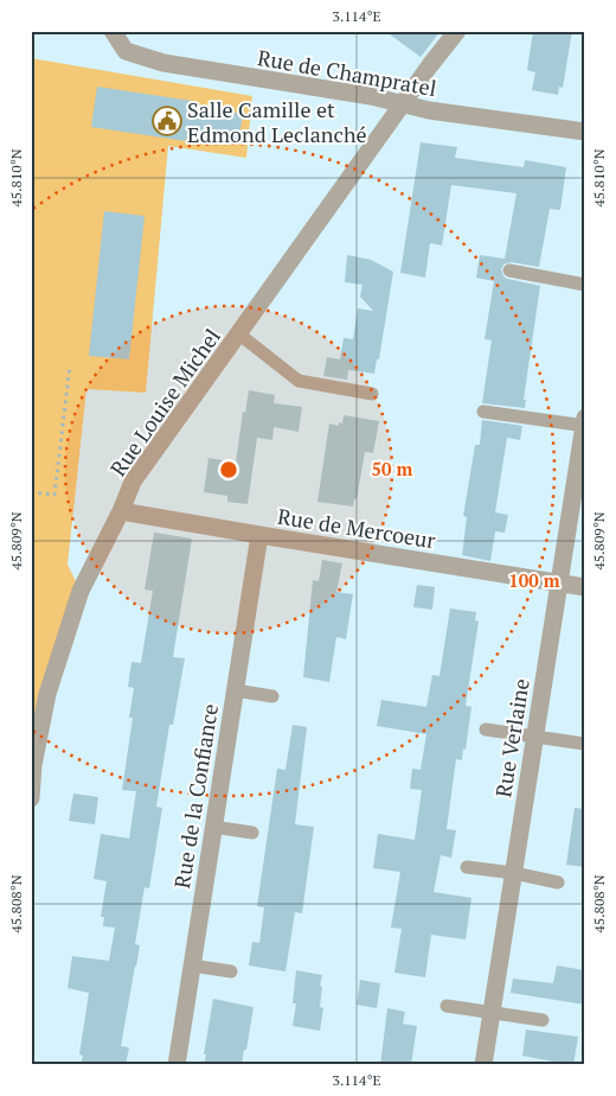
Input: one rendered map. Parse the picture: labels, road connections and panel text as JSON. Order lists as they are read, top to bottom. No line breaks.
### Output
{"streets":{"street":["Rue de Champratel","Rue Louise Michel","Rue de Mercoeur","Rue Verlaine","Rue de la Confiance"]},"crossings":[["Rue de Champratel","Rue Louise Michel"],["Rue Louise Michel","Rue de Mercoeur"],["Rue de Mercoeur","Rue Verlaine"],["Rue de Mercoeur","Rue de la Confiance"]],"places":{"public building":["Salle Camille et Edmond Leclanché"]},"coordinates":["3.114°E","45.810°N","45.809°N","45.808°N"],"rings":["50 m","100 m"]}
